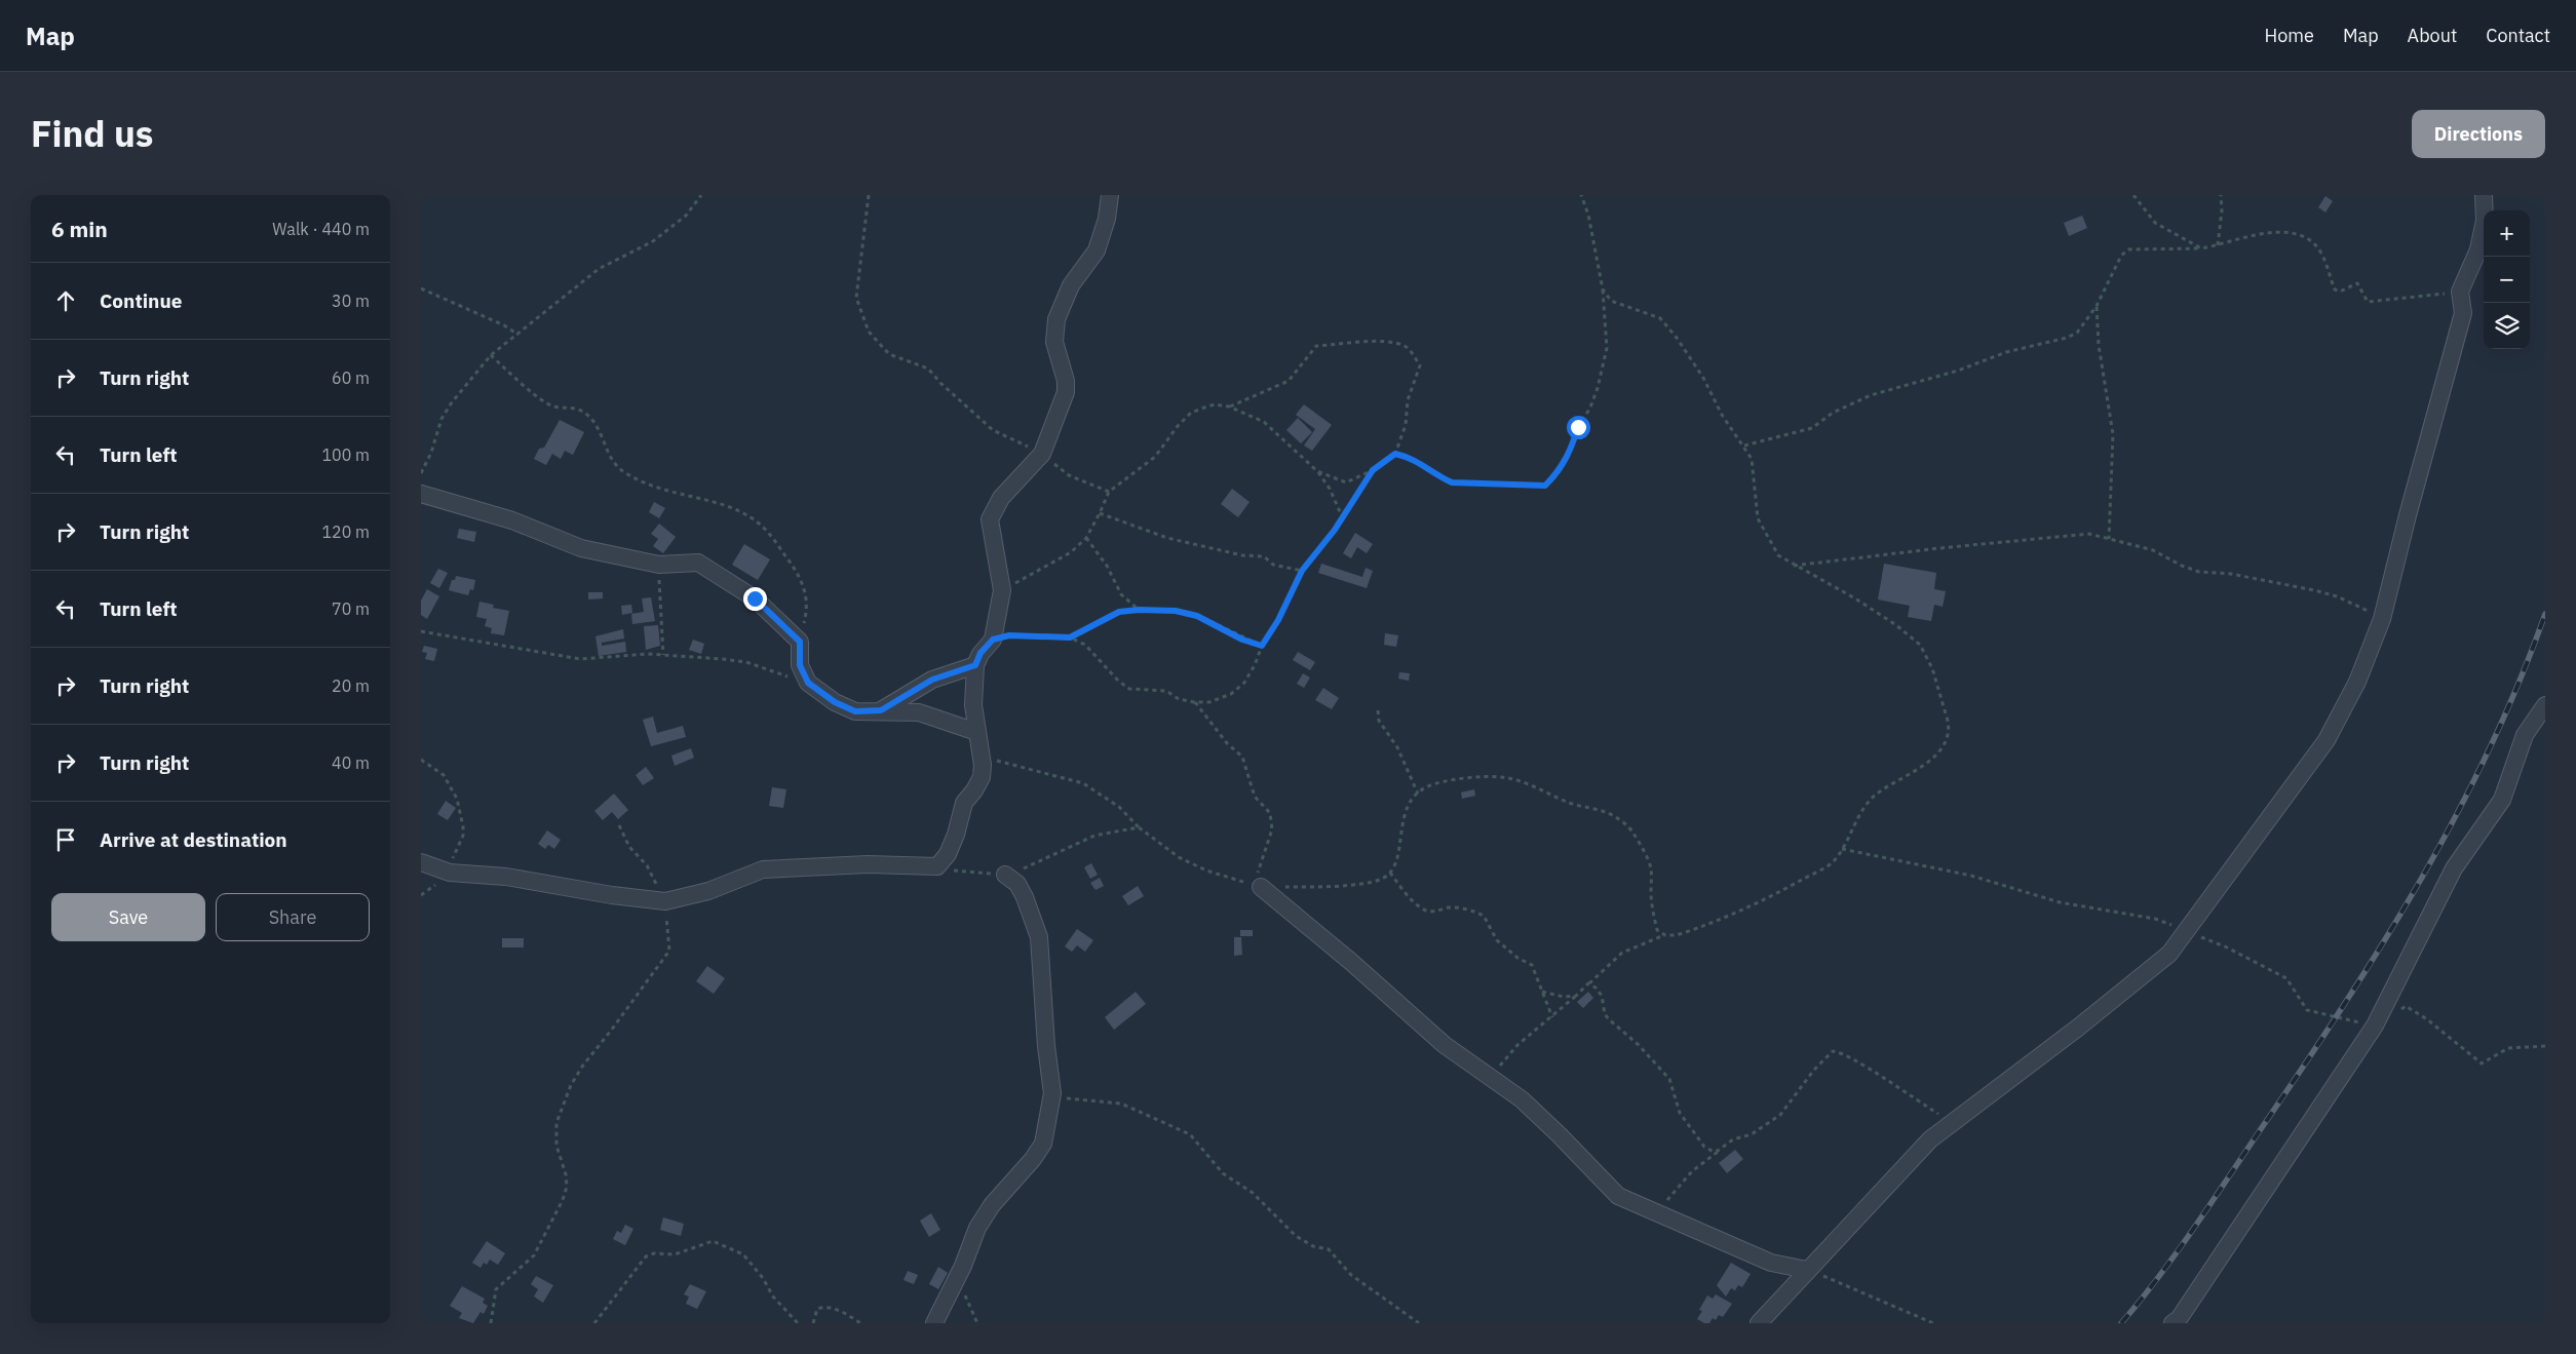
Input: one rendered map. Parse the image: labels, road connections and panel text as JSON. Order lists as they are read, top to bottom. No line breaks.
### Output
{"page":{"header":"Map","nav":["Home","Map","About","Contact"],"title":"Find us","buttons":["Directions",["Save","Share"]],"heading":["6 min","Walk · 440 m"],"map_buttons":["+","−"],"list":[["Continue","30 m"],["Turn right","60 m"],["Turn left","100 m"],["Turn right","120 m"],["Turn left","70 m"],["Turn right","20 m"],["Turn right","40 m"],"Arrive at destination"]}}
